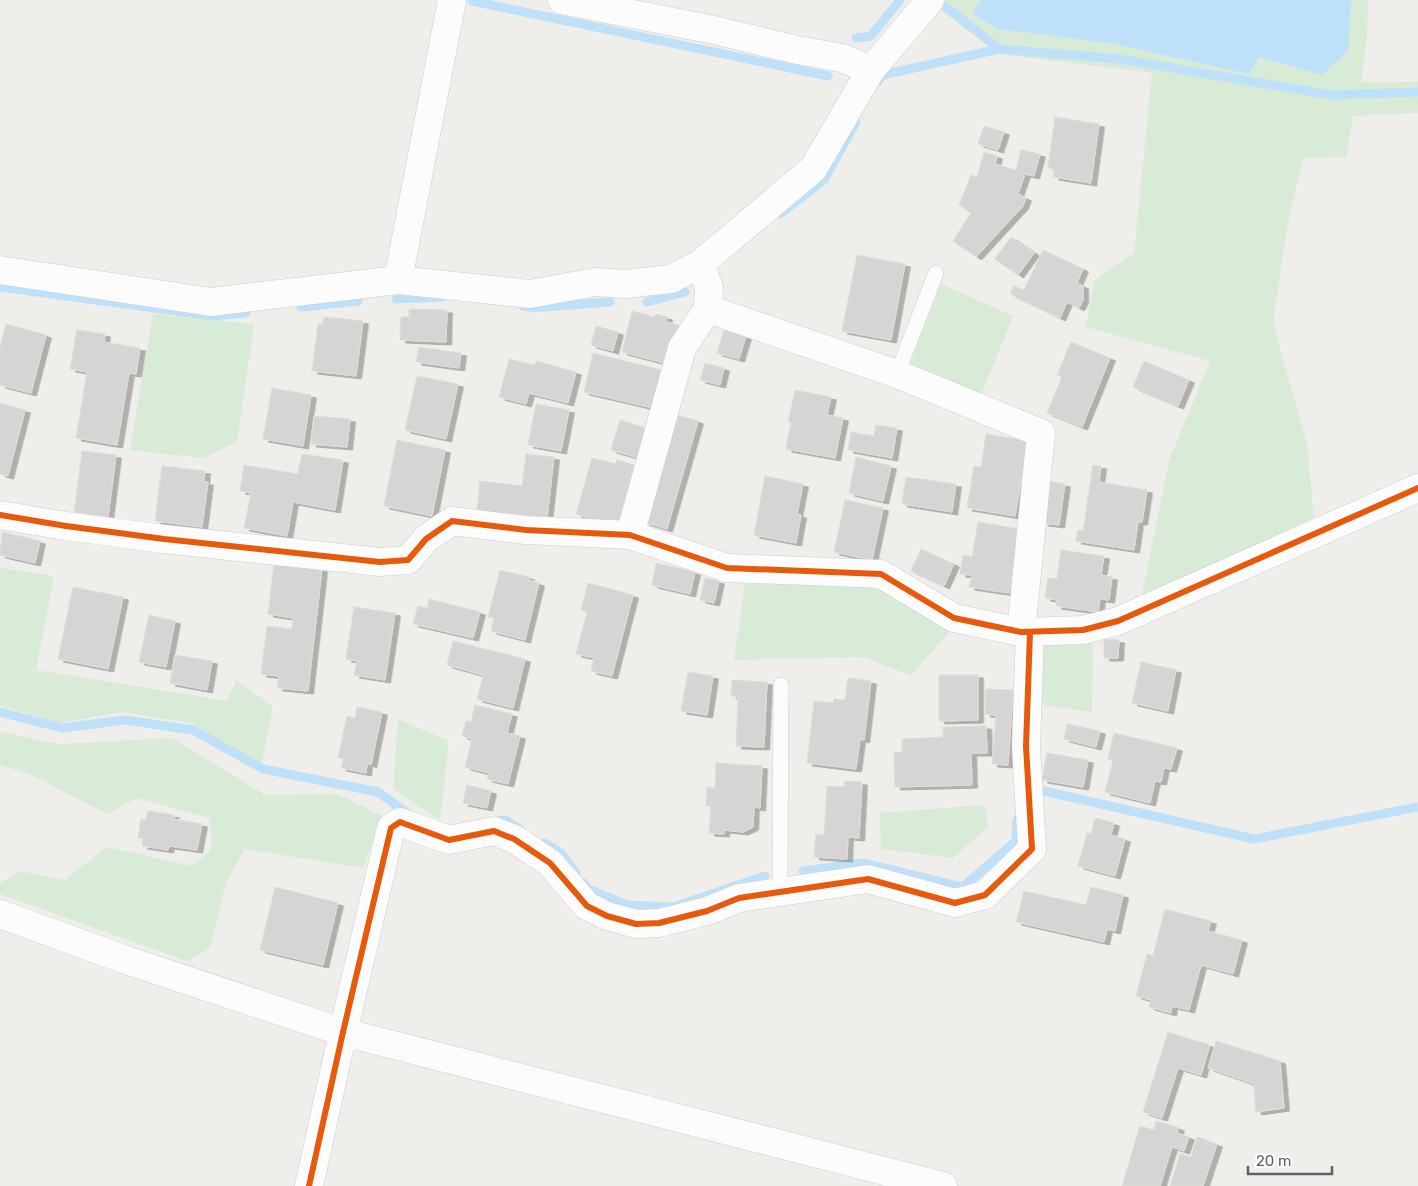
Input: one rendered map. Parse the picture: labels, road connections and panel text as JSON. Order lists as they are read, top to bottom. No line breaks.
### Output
{"scale_bar":"20 m"}
